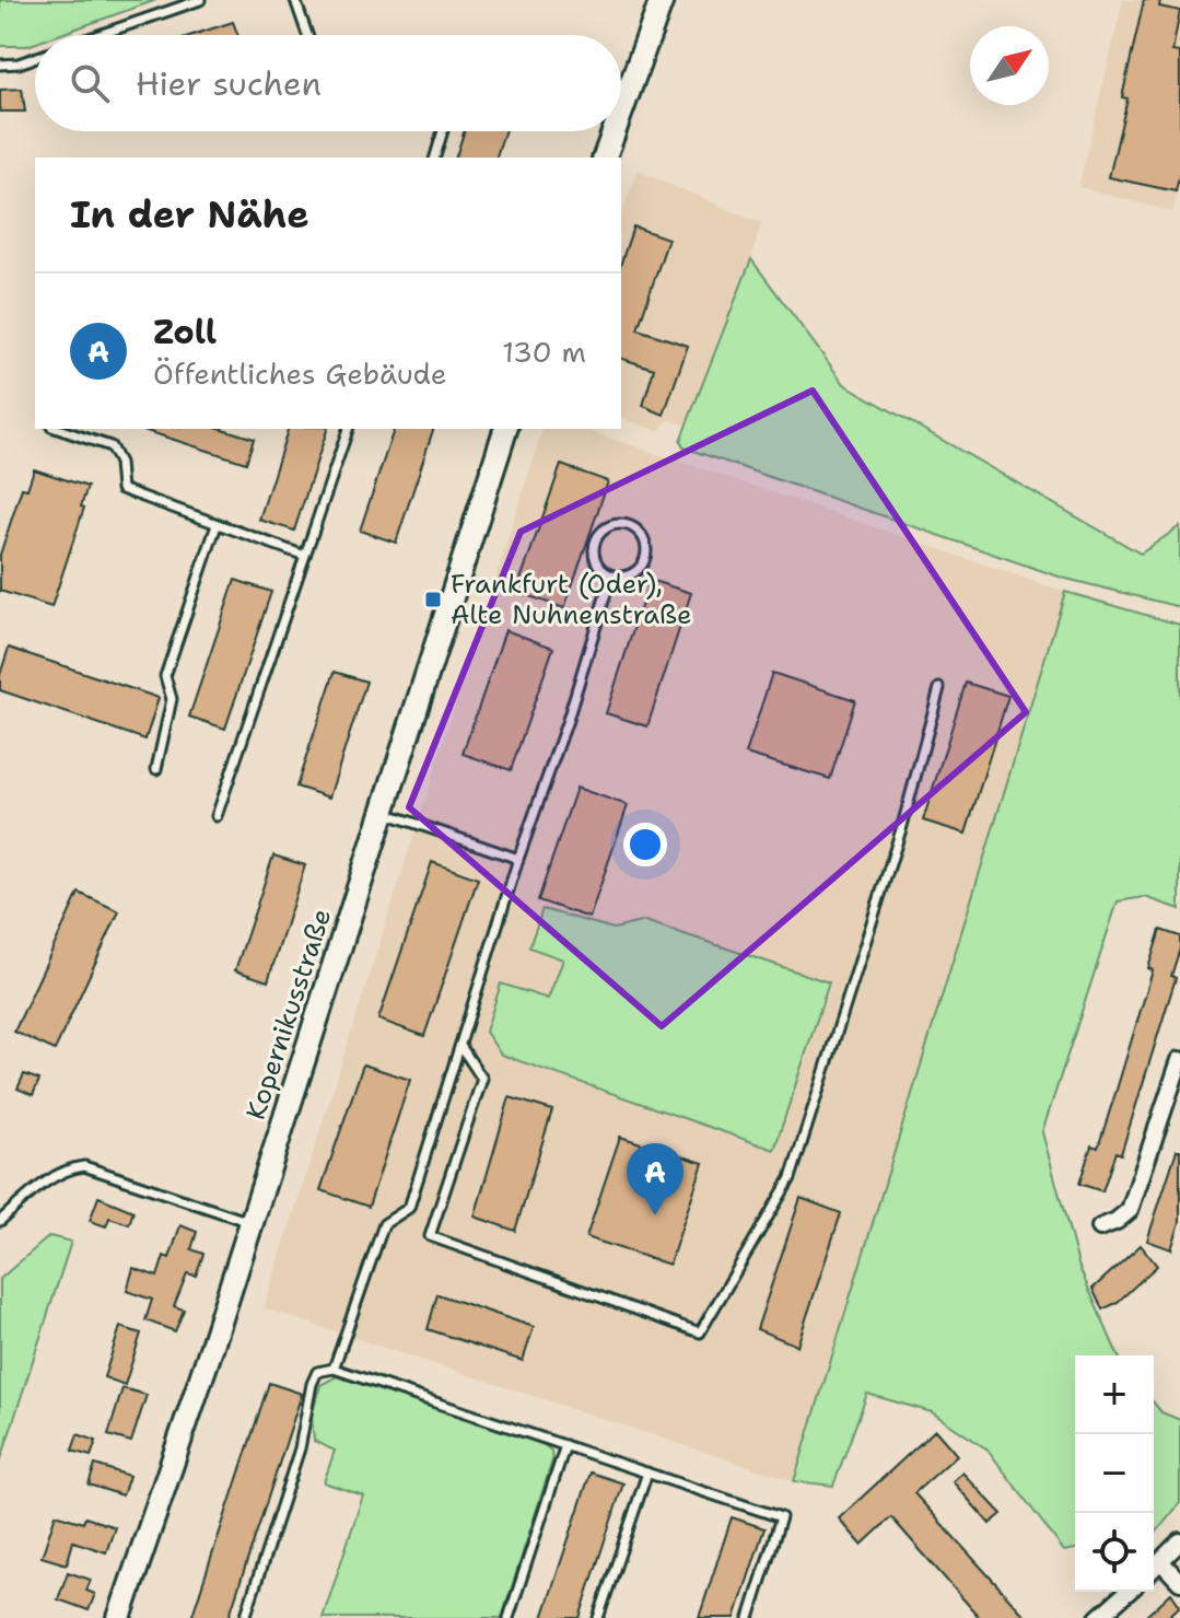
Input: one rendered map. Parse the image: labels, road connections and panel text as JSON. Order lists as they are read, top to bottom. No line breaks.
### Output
{"streets":{"main road":["Kopernikusstraße"]},"places":{"transit":["Frankfurt (Oder), Alte Nuhnenstraße"]},"north":"top right","page":{"search":"Hier suchen","heading":"In der Nähe","list":[{"mark":"A","name":"Zoll","note":"Öffentliches Gebäude","value":"130 m"}],"pins":"A","map_buttons":["+","−"]}}
